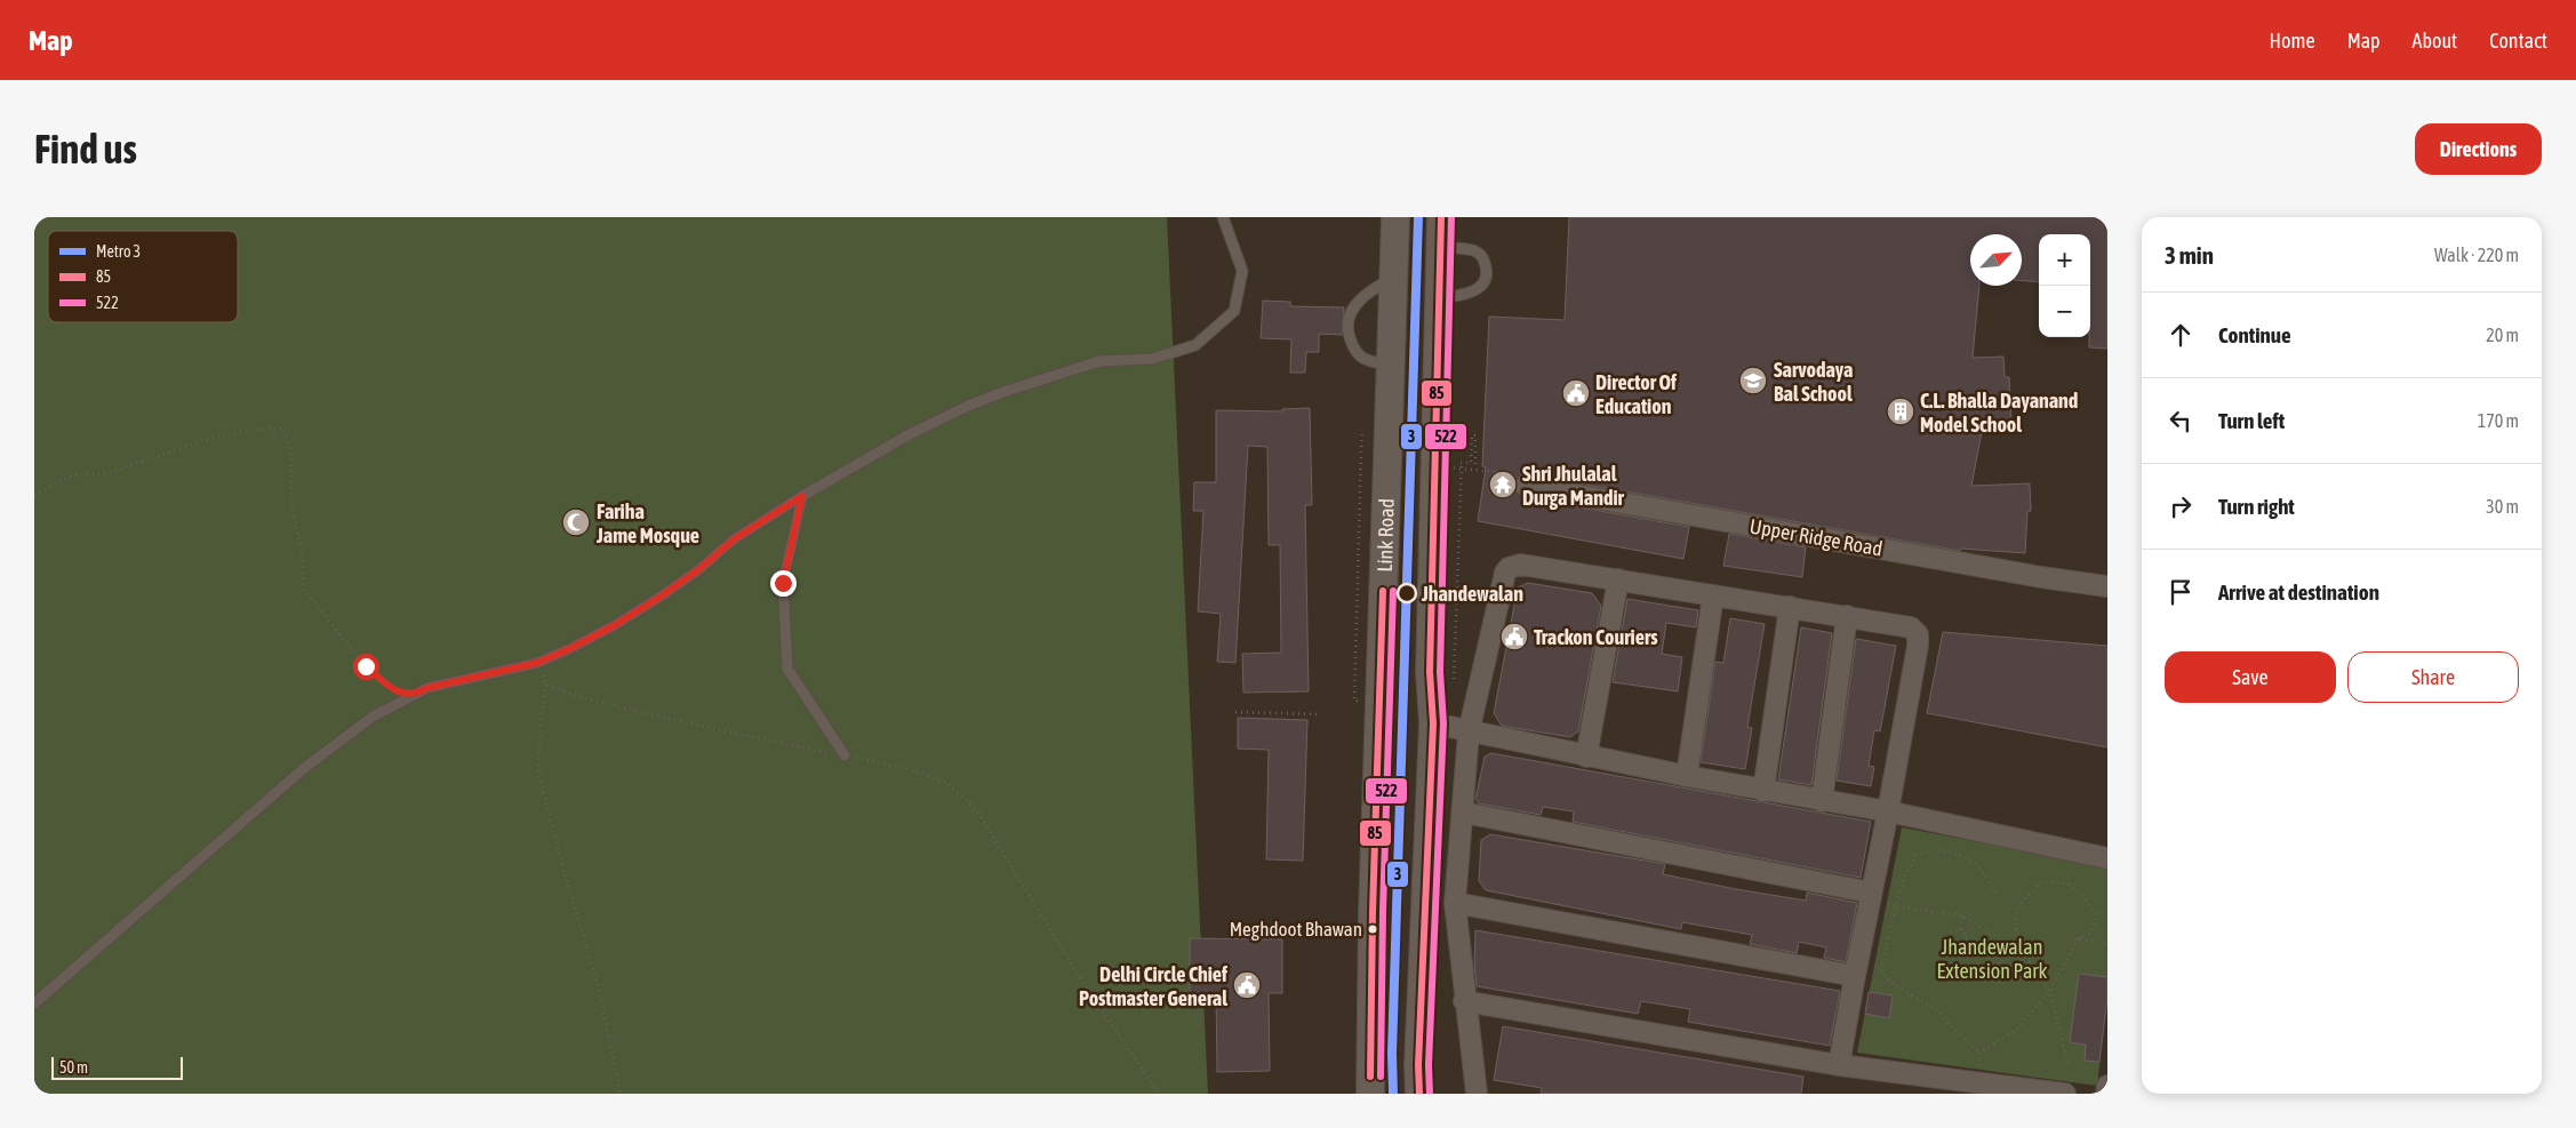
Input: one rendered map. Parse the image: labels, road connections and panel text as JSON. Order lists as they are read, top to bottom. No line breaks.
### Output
{"streets":{"main road":["Link Road"],"street":["Upper Ridge Road"]},"parks":["Jhandewalan Extension Park"],"places":{"school or university":["Sarvodaya Bal School"],"public building":["Director Of Education","Trackon Couriers","Delhi Circle Chief Postmaster General"],"building":["C.L. Bhalla Dayanand Model School"],"temple":["Shri Jhulalal Durga Mandir"],"mosque":["Fariha Jame Mosque"],"other":["Jhandewalan","Meghdoot Bhawan"]},"lines":["metro line 3","transit line 85","transit line 522"],"legend":["Metro 3","85","522"],"scale_bar":"50 m","north":"top right","page":{"header":"Map","nav":["Home","Map","About","Contact"],"buttons":["Directions",["Save","Share"]],"title":"Find us","heading":["3 min","Walk · 220 m"],"map_buttons":["+","−"],"list":[["Continue","20 m"],["Turn left","170 m"],["Turn right","30 m"],"Arrive at destination"],"scale":"50 m"}}
